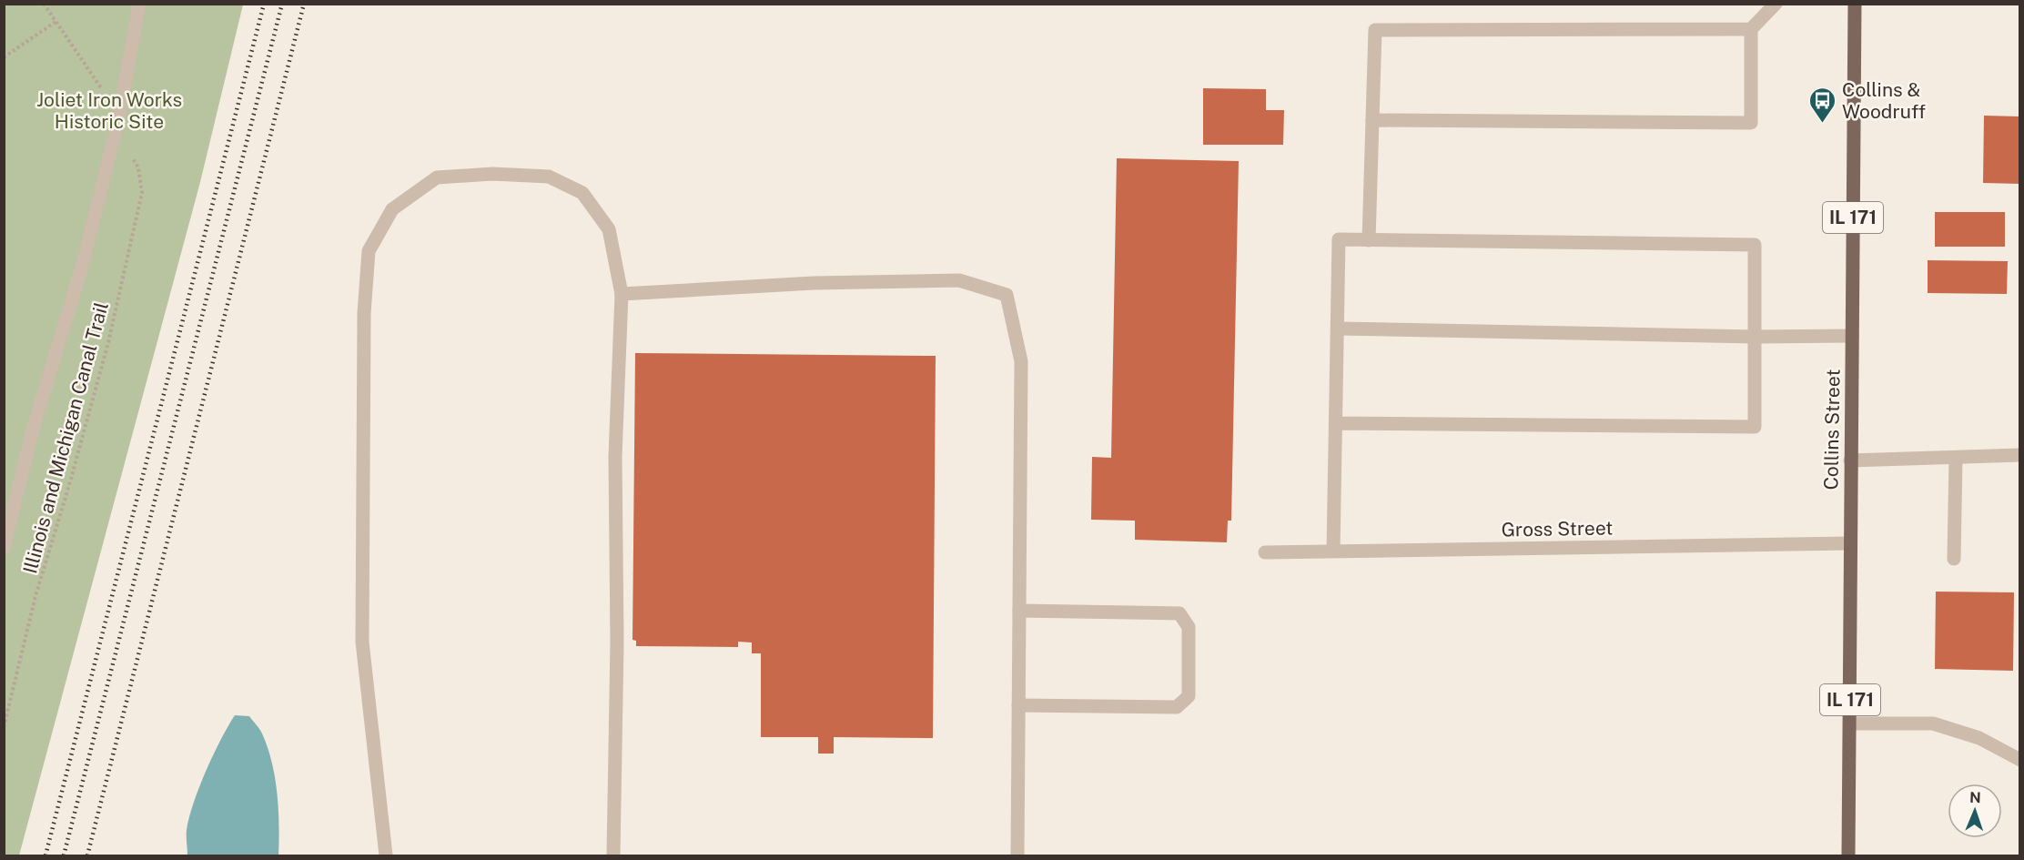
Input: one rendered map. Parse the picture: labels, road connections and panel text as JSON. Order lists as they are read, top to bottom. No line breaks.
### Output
{"streets":{"main road":["IL 171","Collins Street"],"street":["Gross Street"],"path":["Illinois and Michigan Canal Trail"]},"crossings":[["Collins Street","Gross Street"]],"parks":["Joliet Iron Works Historic Site"],"places":{"bus stop":["Collins & Woodruff"]},"north":"top"}
